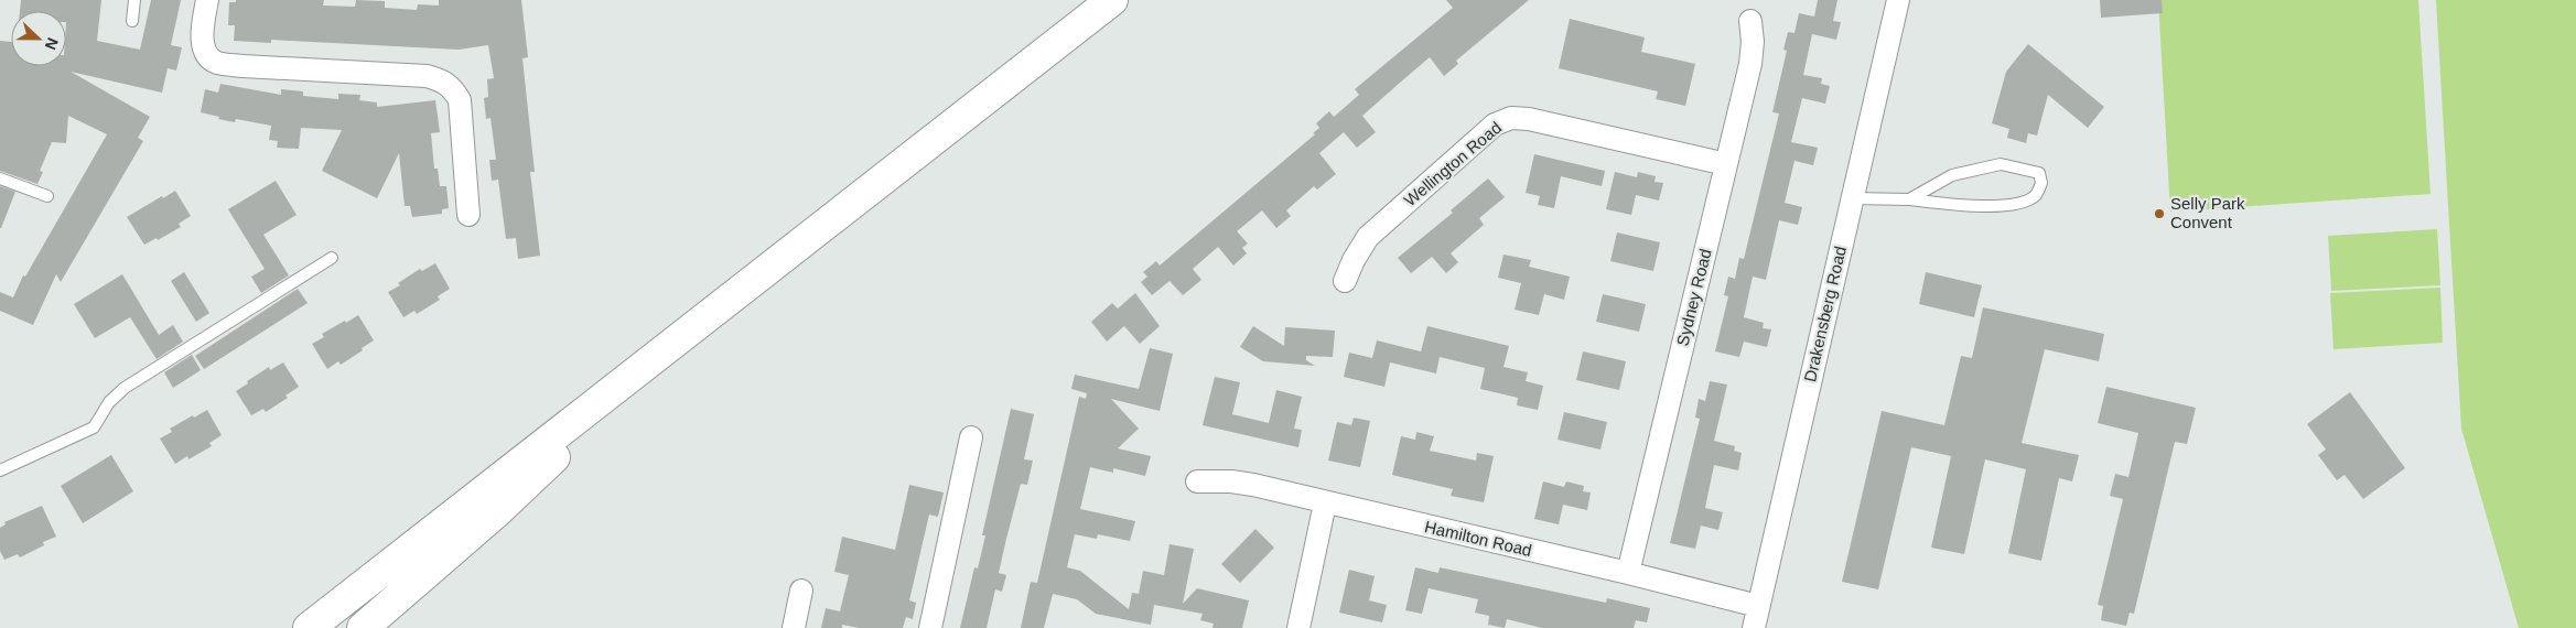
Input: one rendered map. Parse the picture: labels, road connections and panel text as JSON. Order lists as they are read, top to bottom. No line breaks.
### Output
{"streets":{"street":["Wellington Road","Sydney Road","Drakensberg Road","Hamilton Road"]},"crossings":[["Wellington Road","Sydney Road"],["Sydney Road","Hamilton Road"],["Drakensberg Road","Hamilton Road"]],"places":["Selly Park Convent"],"north":"right"}
